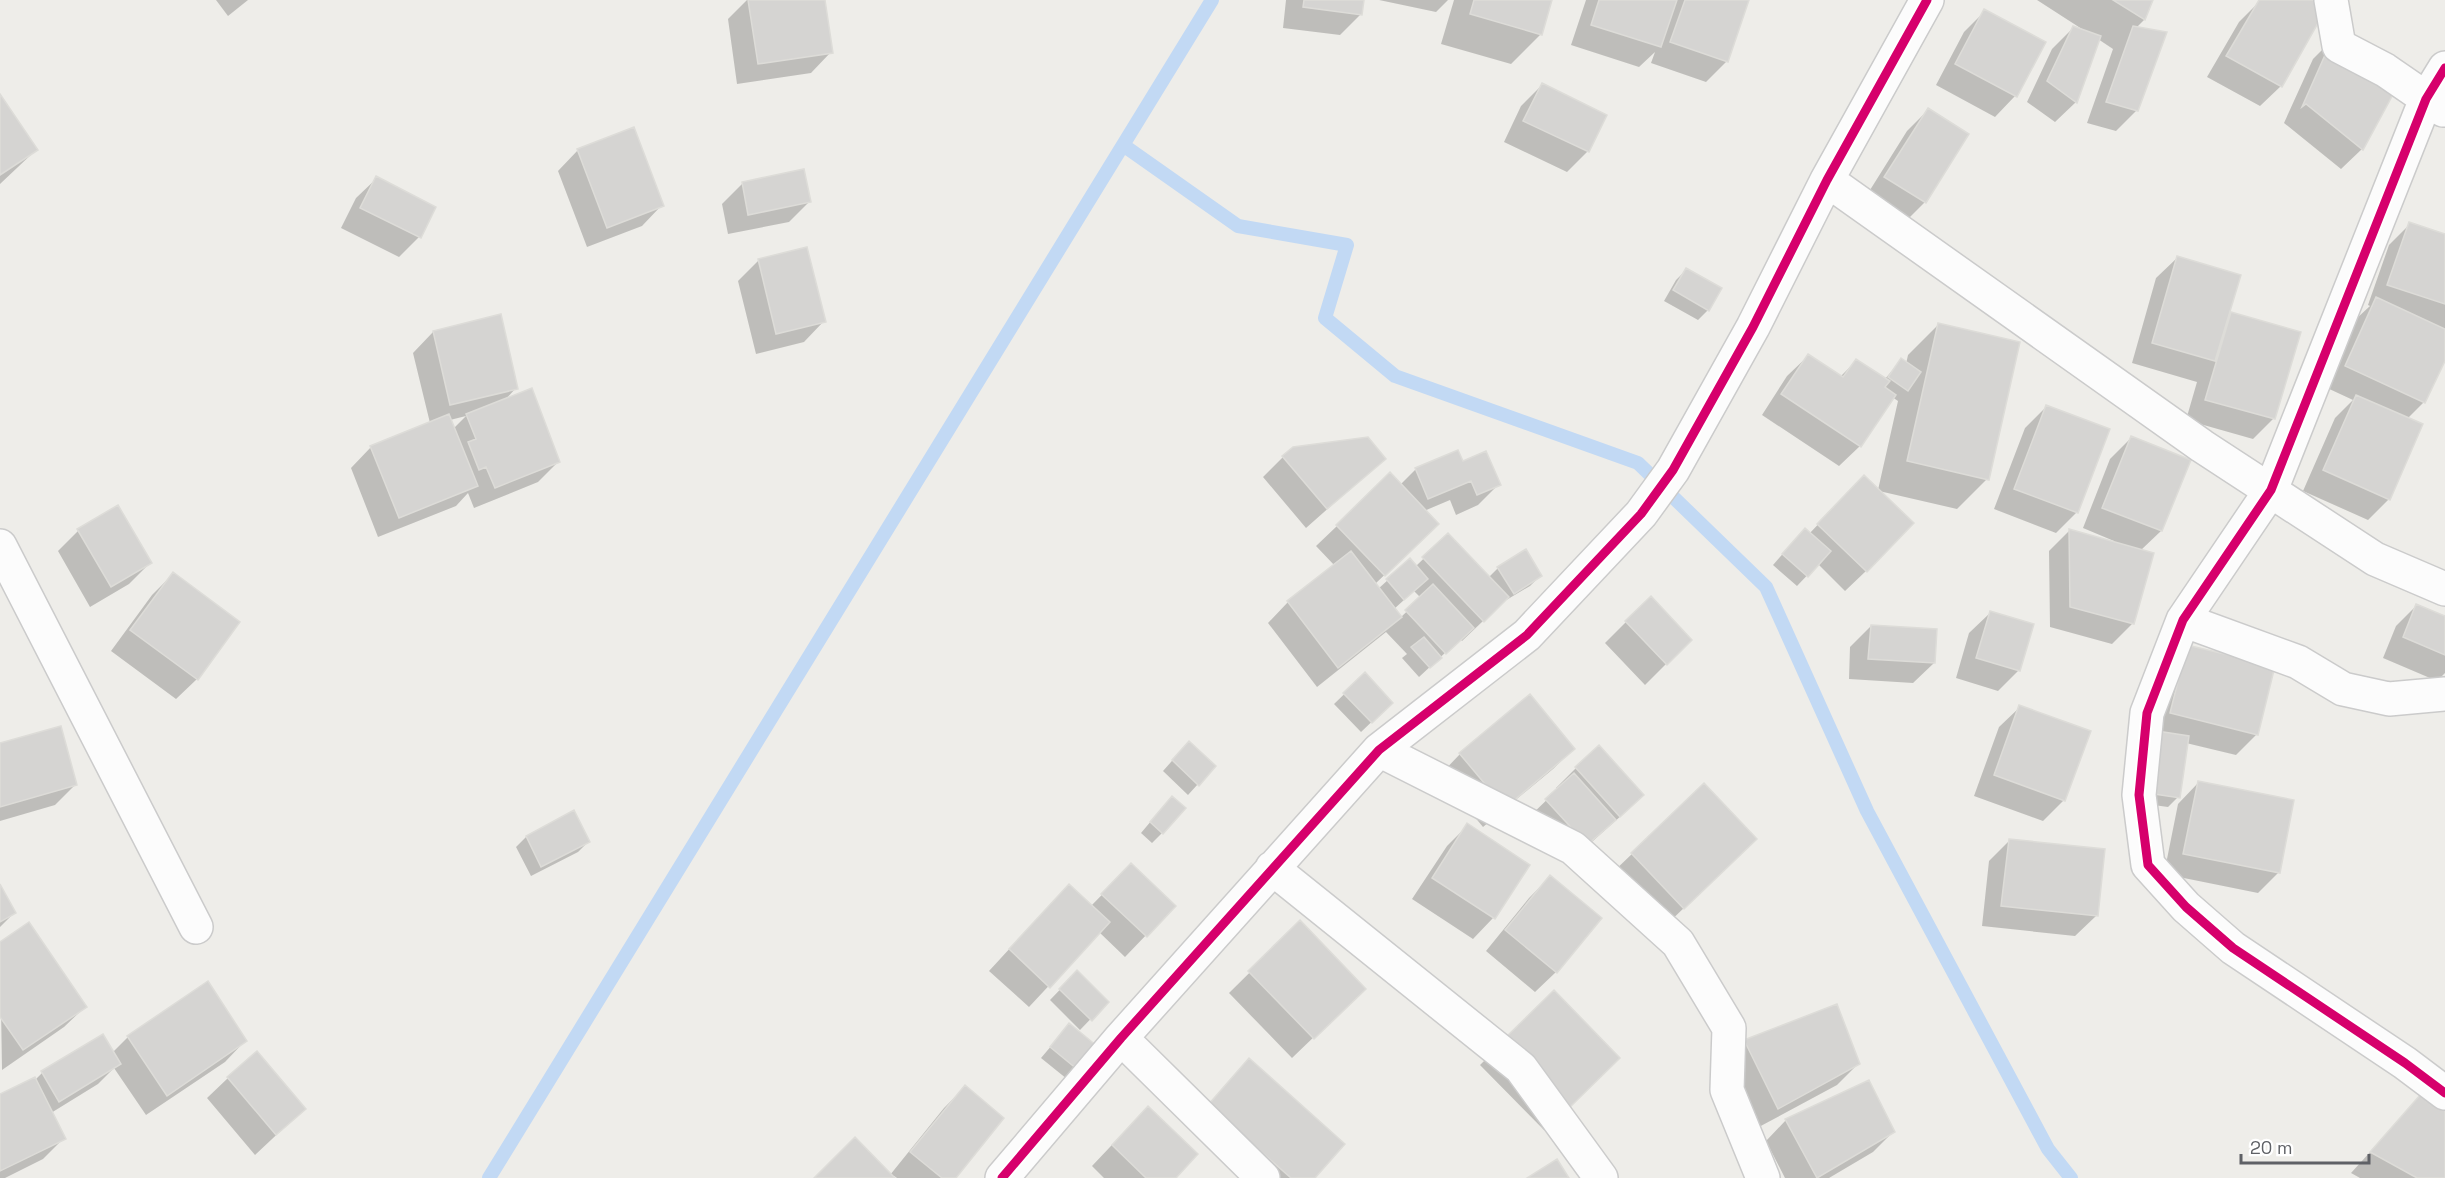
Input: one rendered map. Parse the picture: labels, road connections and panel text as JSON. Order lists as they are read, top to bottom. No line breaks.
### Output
{"scale_bar":"20 m"}
